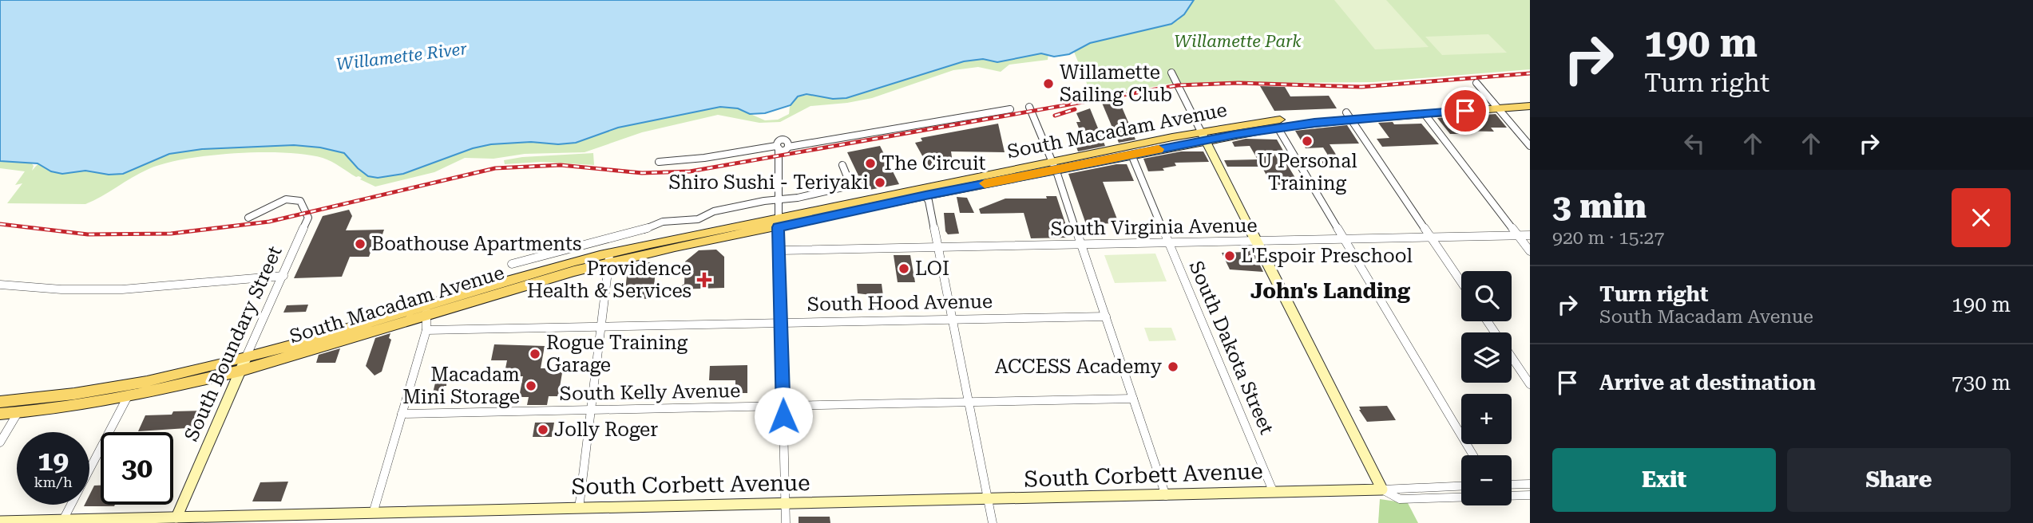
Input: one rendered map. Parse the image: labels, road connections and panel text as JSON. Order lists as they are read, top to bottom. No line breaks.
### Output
{"streets":{"main road":["South Macadam Avenue"],"street":["South Virginia Avenue","South Hood Avenue","South Boundary Street","South Dakota Street","South Kelly Avenue","South Corbett Avenue"]},"crossings":[["South Macadam Avenue","South Boundary Street"],["South Macadam Avenue","South Dakota Street"],["South Virginia Avenue","South Dakota Street"],["South Boundary Street","South Corbett Avenue"],["South Dakota Street","South Corbett Avenue"]],"districts":["John's Landing"],"water":["Willamette River"],"parks":["Willamette Park"],"places":{"other":["Willamette Sailing Club","U Personal Training","The Circuit","Shiro Sushi - Teriyaki","Boathouse Apartments","L'Espoir Preschool","LOI","Rogue Training Garage","ACCESS Academy","Macadam Mini Storage","Jolly Roger"],"health":["Providence Health & Services"]},"page":{"turn":["190 m","Turn right"],"heading":["3 min","920 m · 15:27"],"list":[{"name":"Turn right","note":"South Macadam Avenue","value":"190 m"},{"name":"Arrive at destination","value":"730 m"}],"map_buttons":["+","−"],"speed":"19 km/h","limit":"30","buttons":["Exit","Share"]}}
